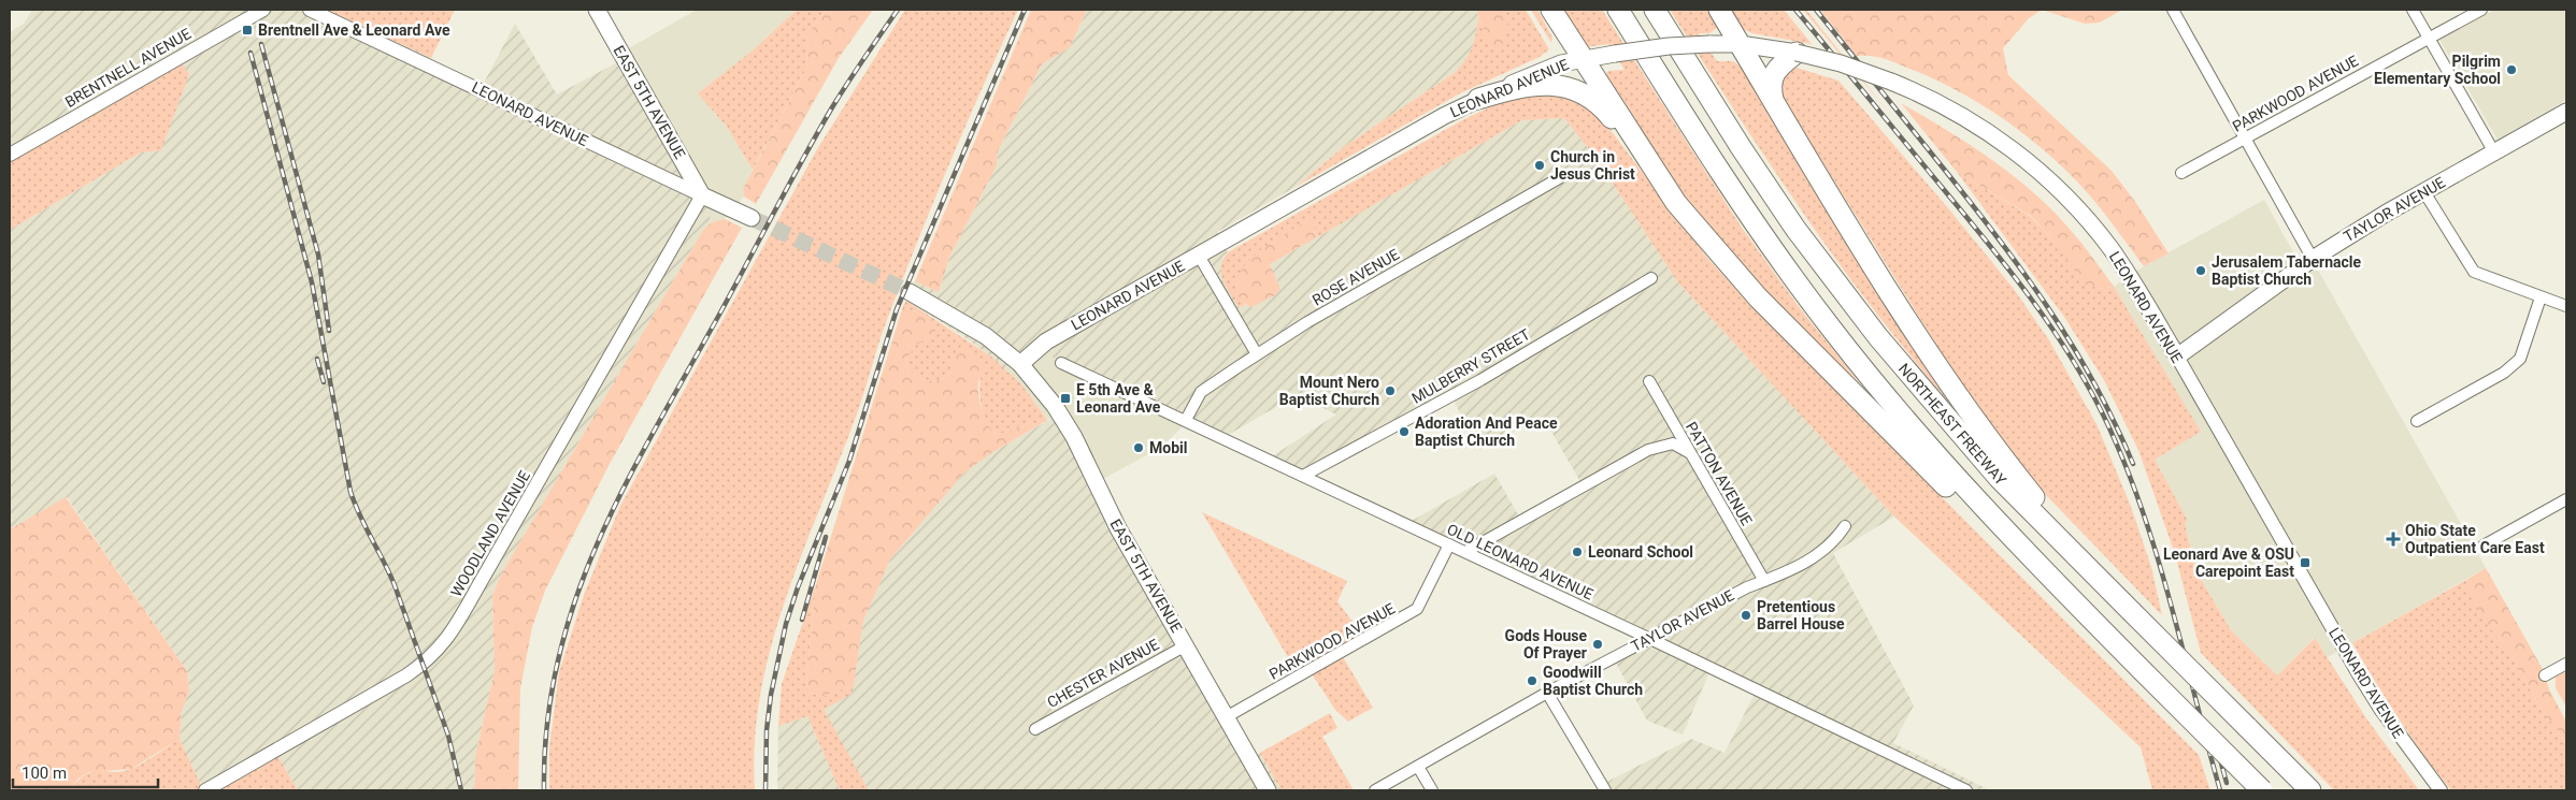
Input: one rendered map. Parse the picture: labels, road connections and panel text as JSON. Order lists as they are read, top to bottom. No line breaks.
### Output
{"streets":{"highway":["NORTHEAST FREEWAY"],"main road":["LEONARD AVENUE","EAST 5TH AVENUE","TAYLOR AVENUE"],"street":["BRENTNELL AVENUE","PARKWOOD AVENUE","ROSE AVENUE","MULBERRY STREET","PATTON AVENUE","WOODLAND AVENUE","OLD LEONARD AVENUE","CHESTER AVENUE"]},"crossings":[["LEONARD AVENUE","EAST 5TH AVENUE"],["LEONARD AVENUE","TAYLOR AVENUE"],["LEONARD AVENUE","WOODLAND AVENUE"],["PARKWOOD AVENUE","EAST 5TH AVENUE"],["PARKWOOD AVENUE","OLD LEONARD AVENUE"],["EAST 5TH AVENUE","WOODLAND AVENUE"],["EAST 5TH AVENUE","CHESTER AVENUE"],["TAYLOR AVENUE","PATTON AVENUE"],["TAYLOR AVENUE","OLD LEONARD AVENUE"],["ROSE AVENUE","OLD LEONARD AVENUE"],["MULBERRY STREET","OLD LEONARD AVENUE"]],"places":{"transit":["Brentnell Ave & Leonard Ave","E 5th Ave & Leonard Ave","Leonard Ave & OSU Carepoint East"],"other":["Pilgrim Elementary School","Church in Jesus Christ","Jerusalem Tabernacle Baptist Church","Mount Nero Baptist Church","Adoration And Peace Baptist Church","Mobil","Leonard School","Pretentious Barrel House","Gods House Of Prayer","Goodwill Baptist Church"],"health":["Ohio State Outpatient Care East"]},"scale_bar":"100 m"}
